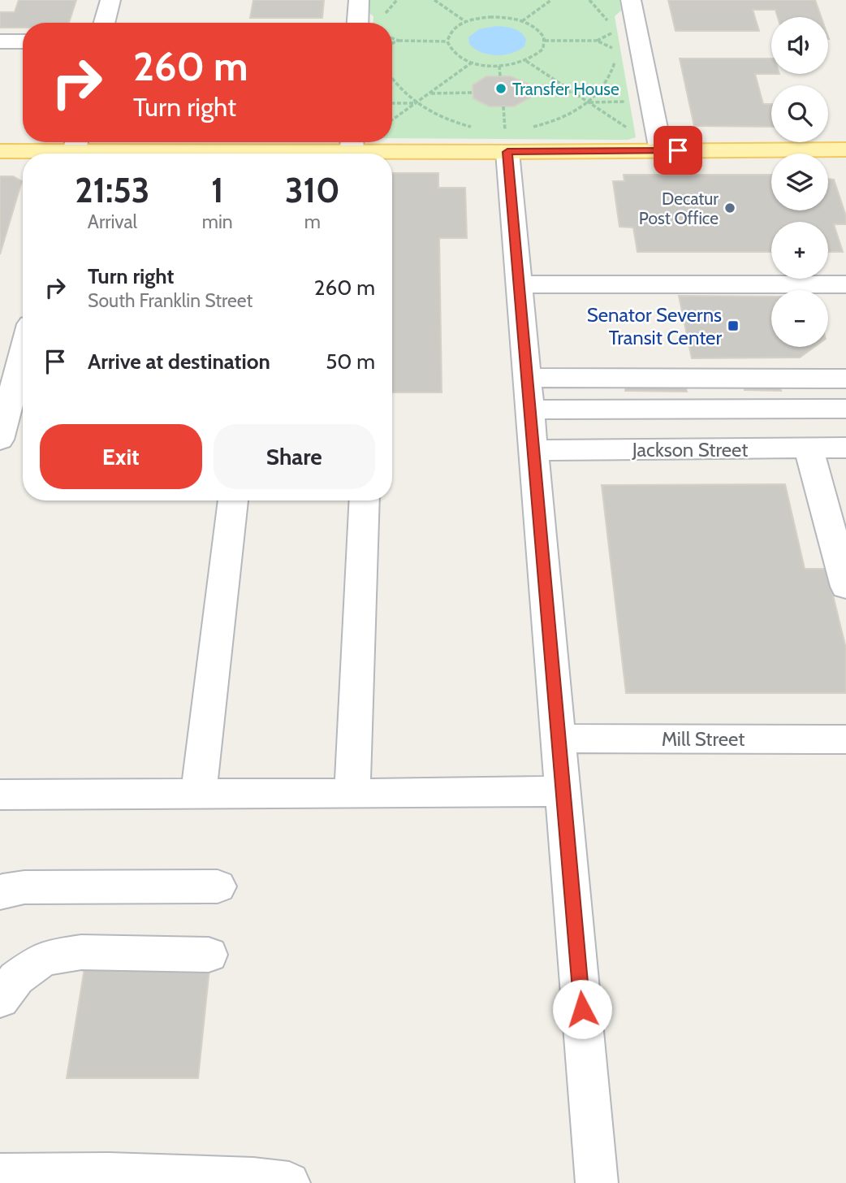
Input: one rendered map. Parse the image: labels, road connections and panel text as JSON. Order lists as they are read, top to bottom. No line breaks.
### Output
{"streets":{"street":["Jackson Street","Mill Street"]},"places":{"other":["Transfer House","Decatur Post Office"],"transit":["Senator Severns Transit Center"]},"page":{"map_buttons":["+","−"],"turn":["260 m","Turn right"],"eta":["21:53","Arrival","1","min","310","m"],"list":[{"name":"Turn right","note":"South Franklin Street","value":"260 m"},{"name":"Arrive at destination","value":"50 m"}],"buttons":["Exit","Share"]}}
